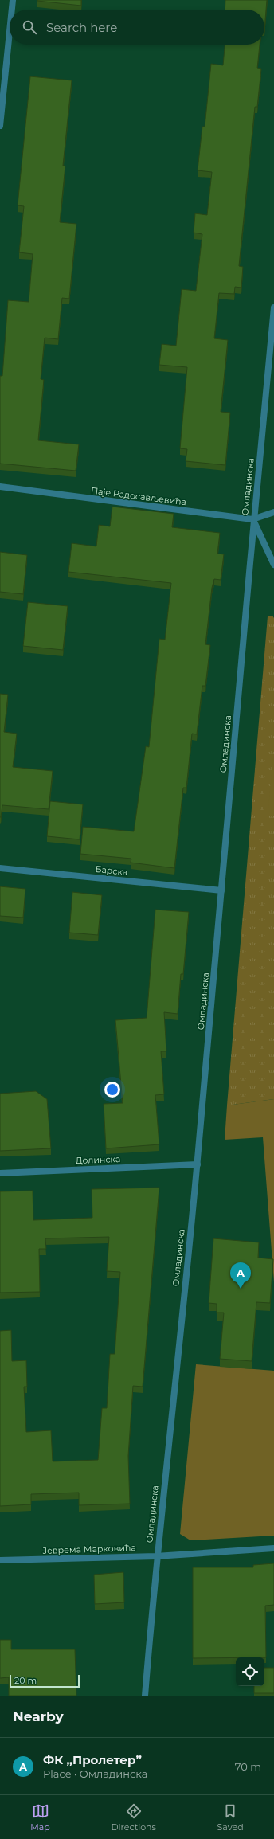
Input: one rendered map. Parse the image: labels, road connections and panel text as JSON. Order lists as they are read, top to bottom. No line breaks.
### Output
{"streets":{"street":["Омладинска","Паје Радосављевића","Барска","Долинска","Јеврема Марковића"]},"crossings":[["Омладинска","Паје Радосављевића"],["Омладинска","Барска"],["Омладинска","Долинска"],["Омладинска","Јеврема Марковића"]],"scale_bar":"20 m","page":{"search":"Search here","pins":"A","scale":"20 m","heading":"Nearby","list":[{"mark":"A","name":"ФК „Пролетер”","note":"Place · Омладинска","value":"70 m"}],"nav":["Map","Directions","Saved"]}}
